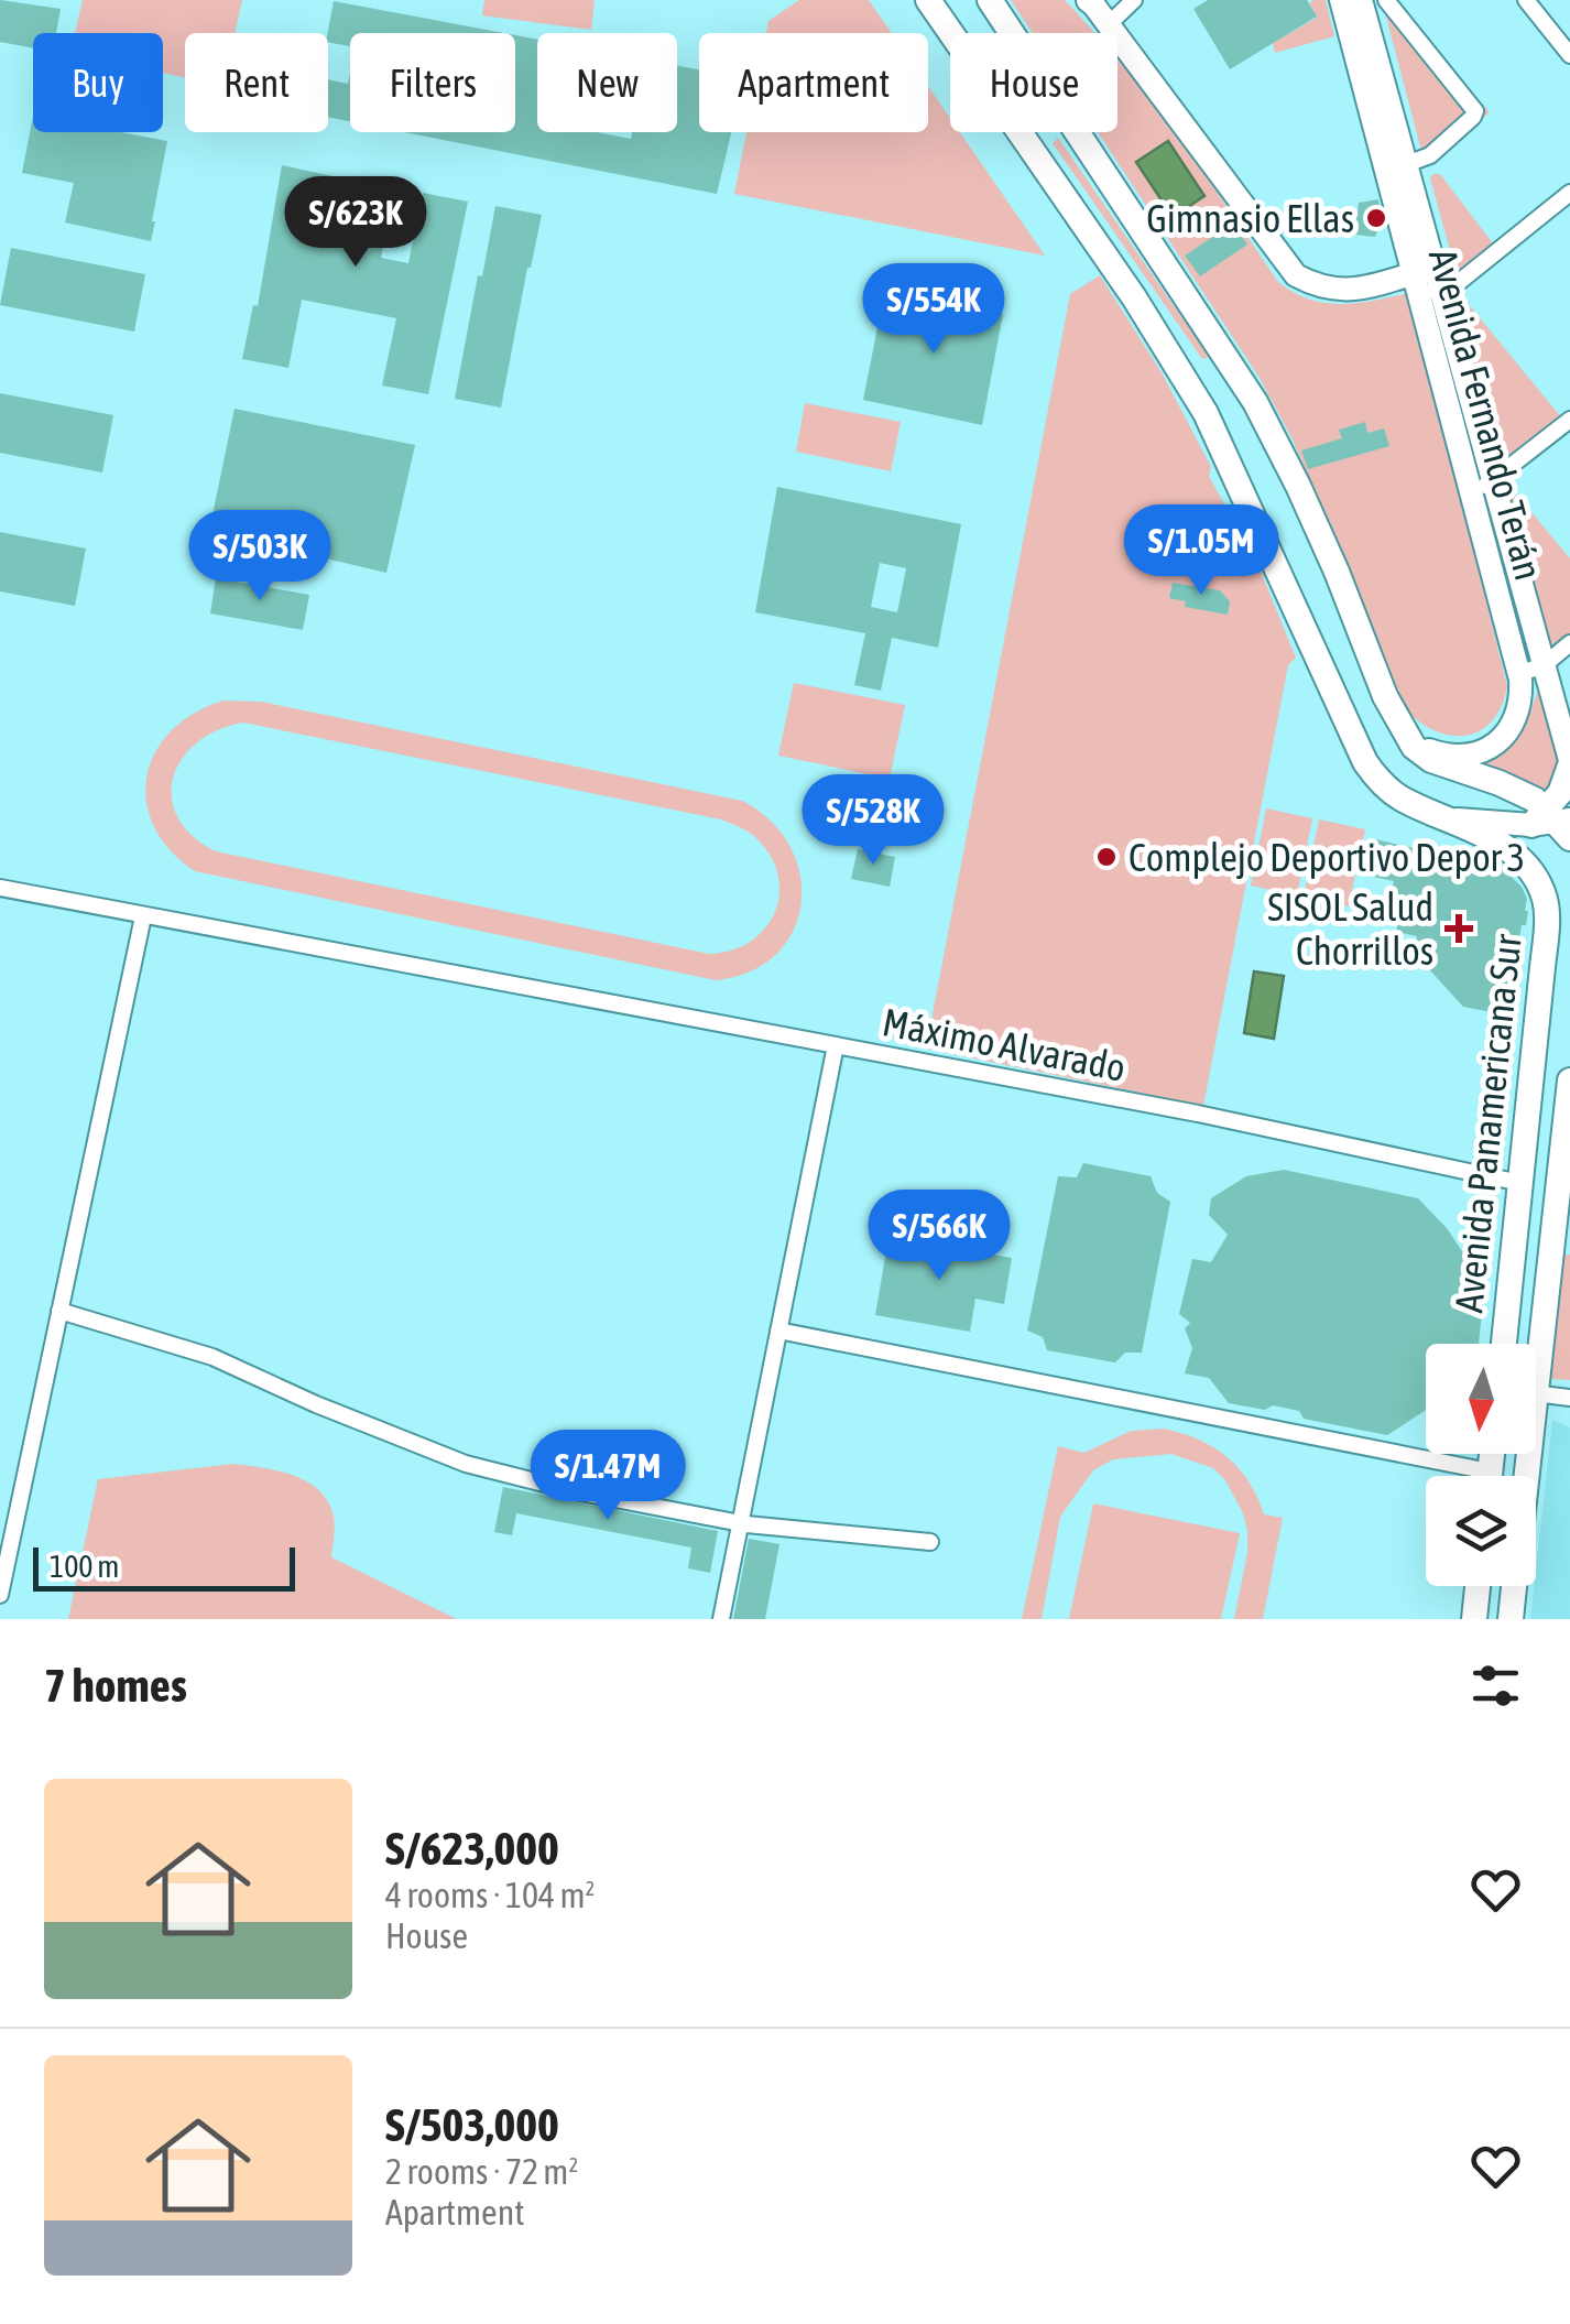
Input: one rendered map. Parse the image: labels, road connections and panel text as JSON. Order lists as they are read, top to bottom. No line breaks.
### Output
{"streets":{"main road":["Avenida Fernando Terán","Avenida Panamericana Sur"],"street":["Máximo Alvarado"]},"crossings":[["Máximo Alvarado","Avenida Panamericana Sur"]],"places":{"other":["Gimnasio Ellas","Complejo Deportivo Depor 3"],"health":["SISOL Salud Chorrillos"]},"scale_bar":"100 m","north":"bottom","page":{"chip":["Buy","Rent","Filters","New","Apartment","House"],"price":["S/623K","S/554K","S/1.05M","S/503K","S/528K","S/566K","S/1.47M"],"scale":"100 m","heading":"7 homes","list":[{"name":"S/623,000","note":"4 rooms · 104 m² · House"},{"name":"S/503,000","note":"2 rooms · 72 m² · Apartment"}]}}
